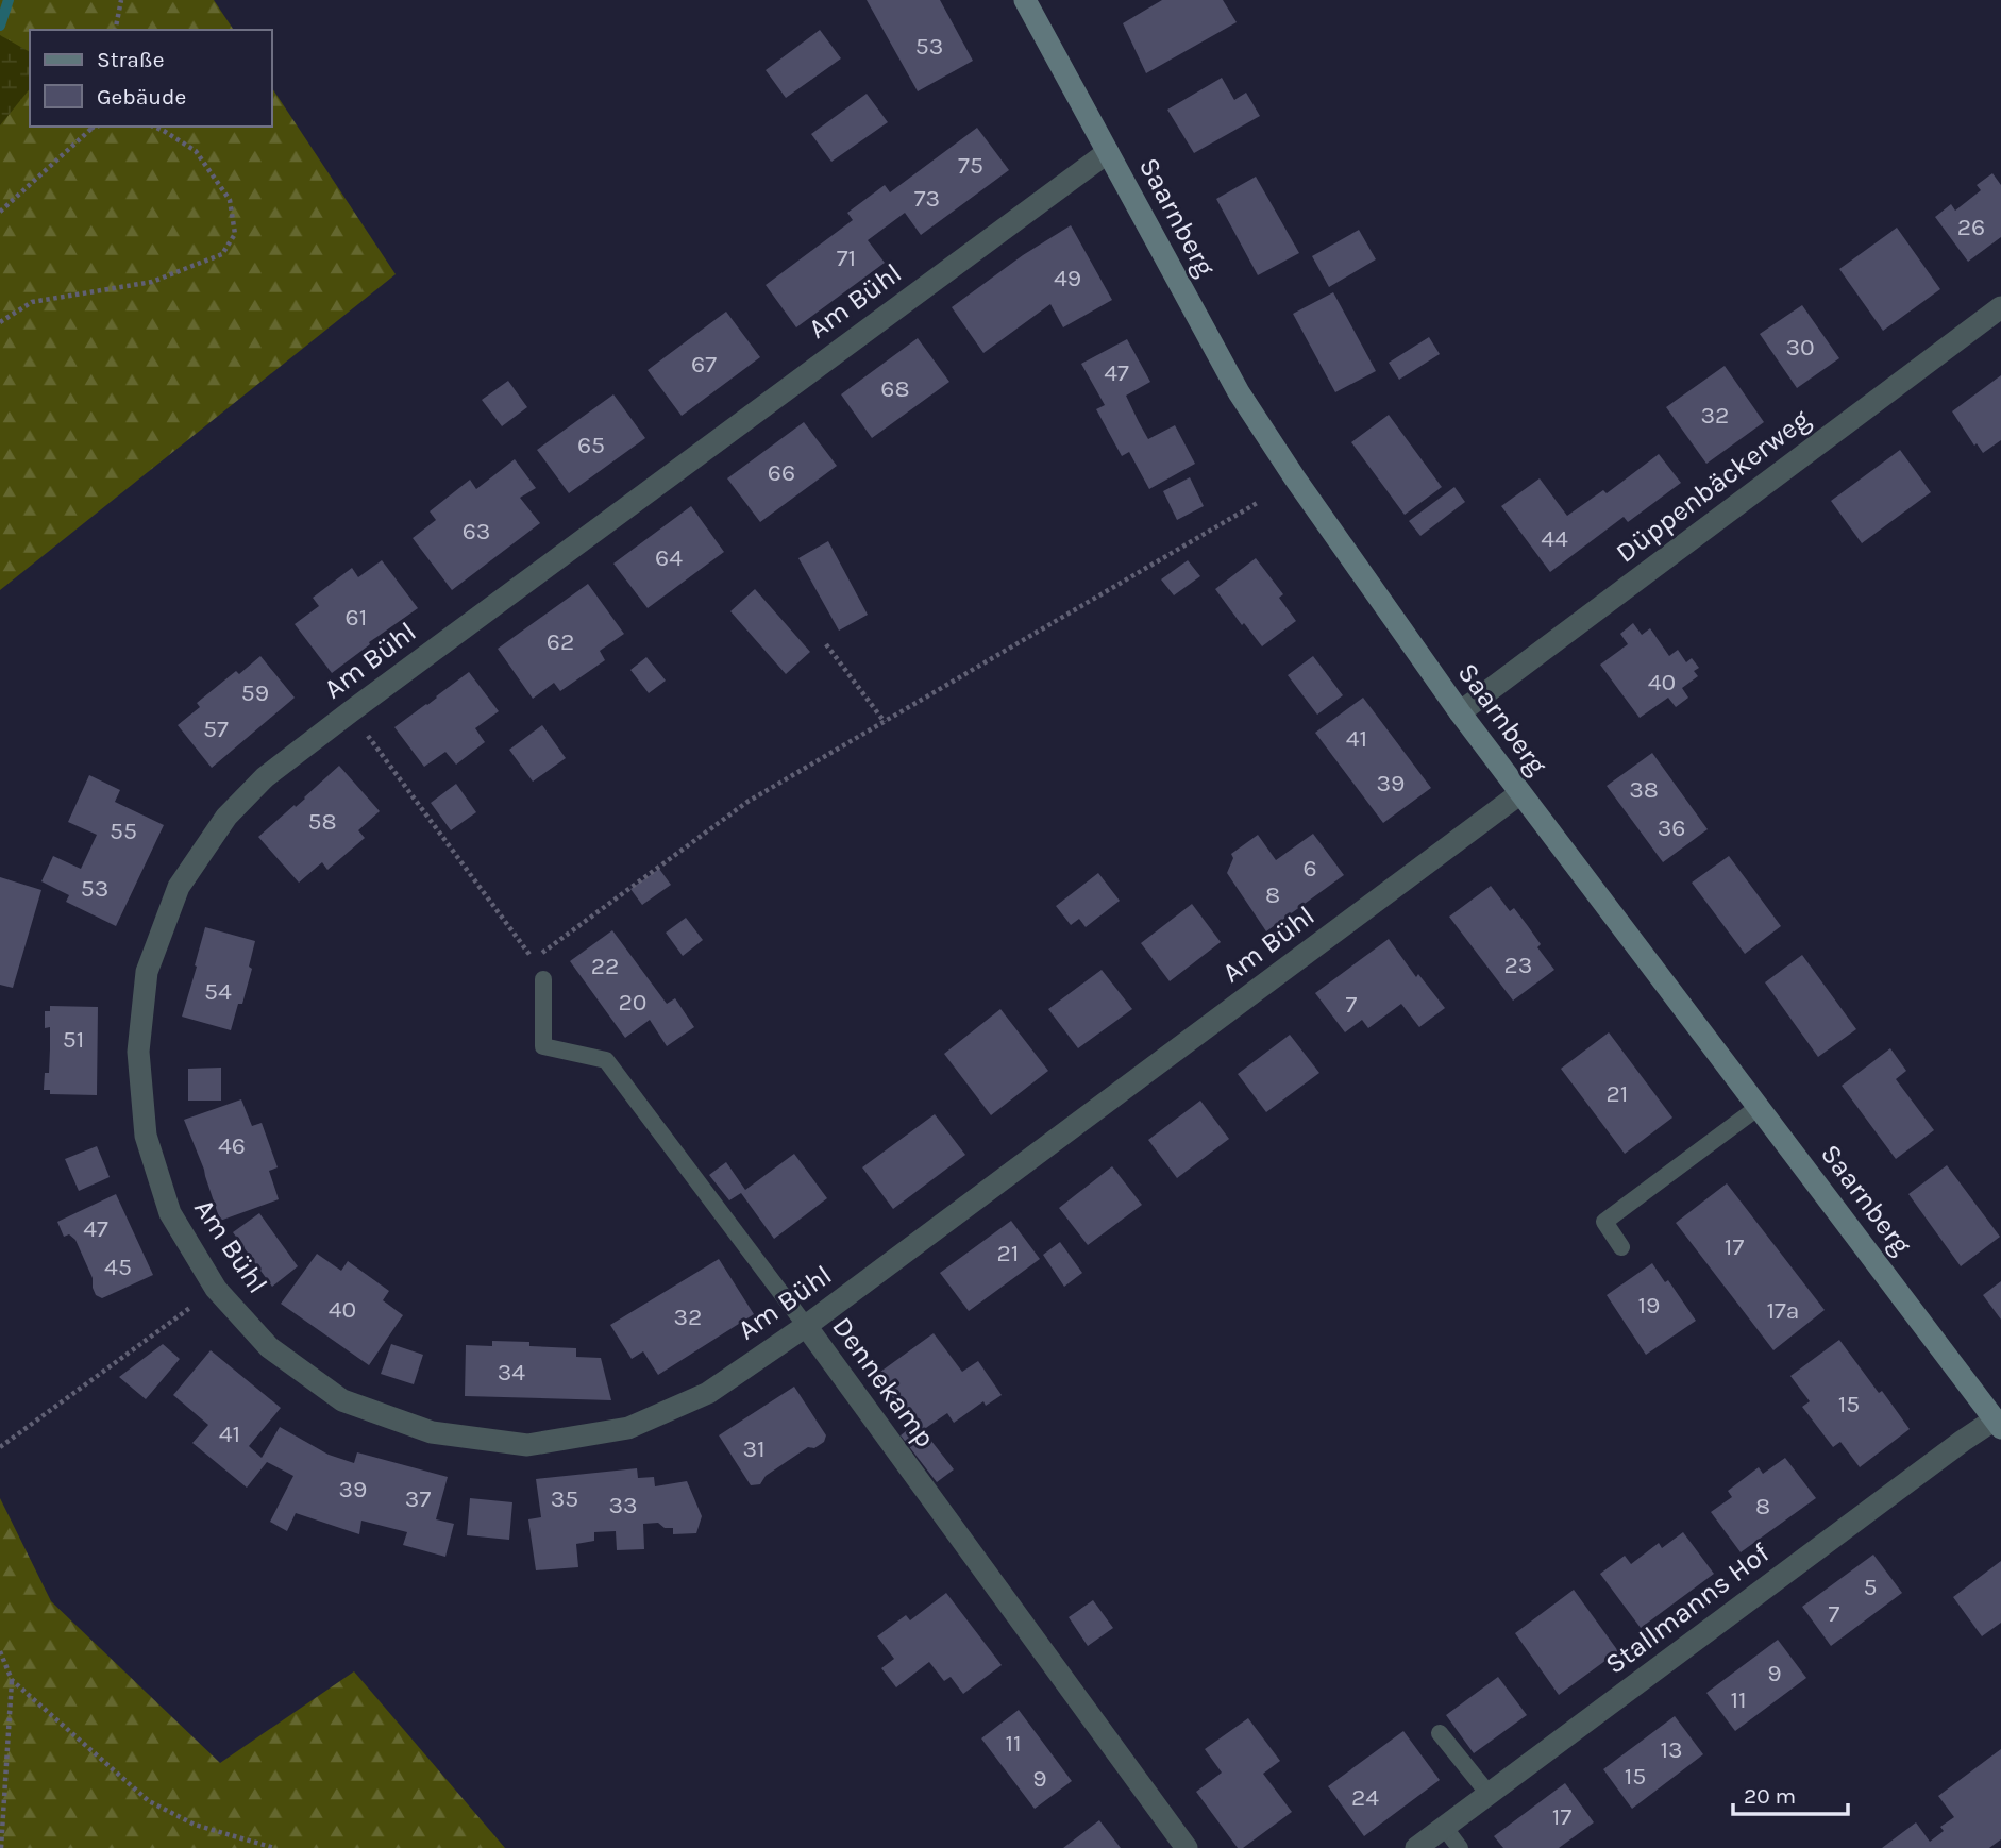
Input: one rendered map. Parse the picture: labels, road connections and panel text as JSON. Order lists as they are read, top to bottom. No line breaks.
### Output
{"streets":{"street":["Saarnberg","Am Bühl","Düppenbäckerweg","Dennekamp","Stallmanns Hof"]},"crossings":[["Saarnberg","Am Bühl"],["Saarnberg","Düppenbäckerweg"],["Saarnberg","Stallmanns Hof"],["Am Bühl","Dennekamp"]],"house_numbers":["53","75","73","26","71","49","30","67","47","68","32","65","66","63","44","64","61","62","40","59","57","41","39","38","58","36","55","6","53","8","23","22","54","20","7","51","21","46","47","17","21","45","19","40","17a","32","34","15","41","31","39","37","35","33","8","5","7","9","11","11","13","15","9","24","17"],"legend":["Straße","Gebäude"],"scale_bar":"20 m"}
